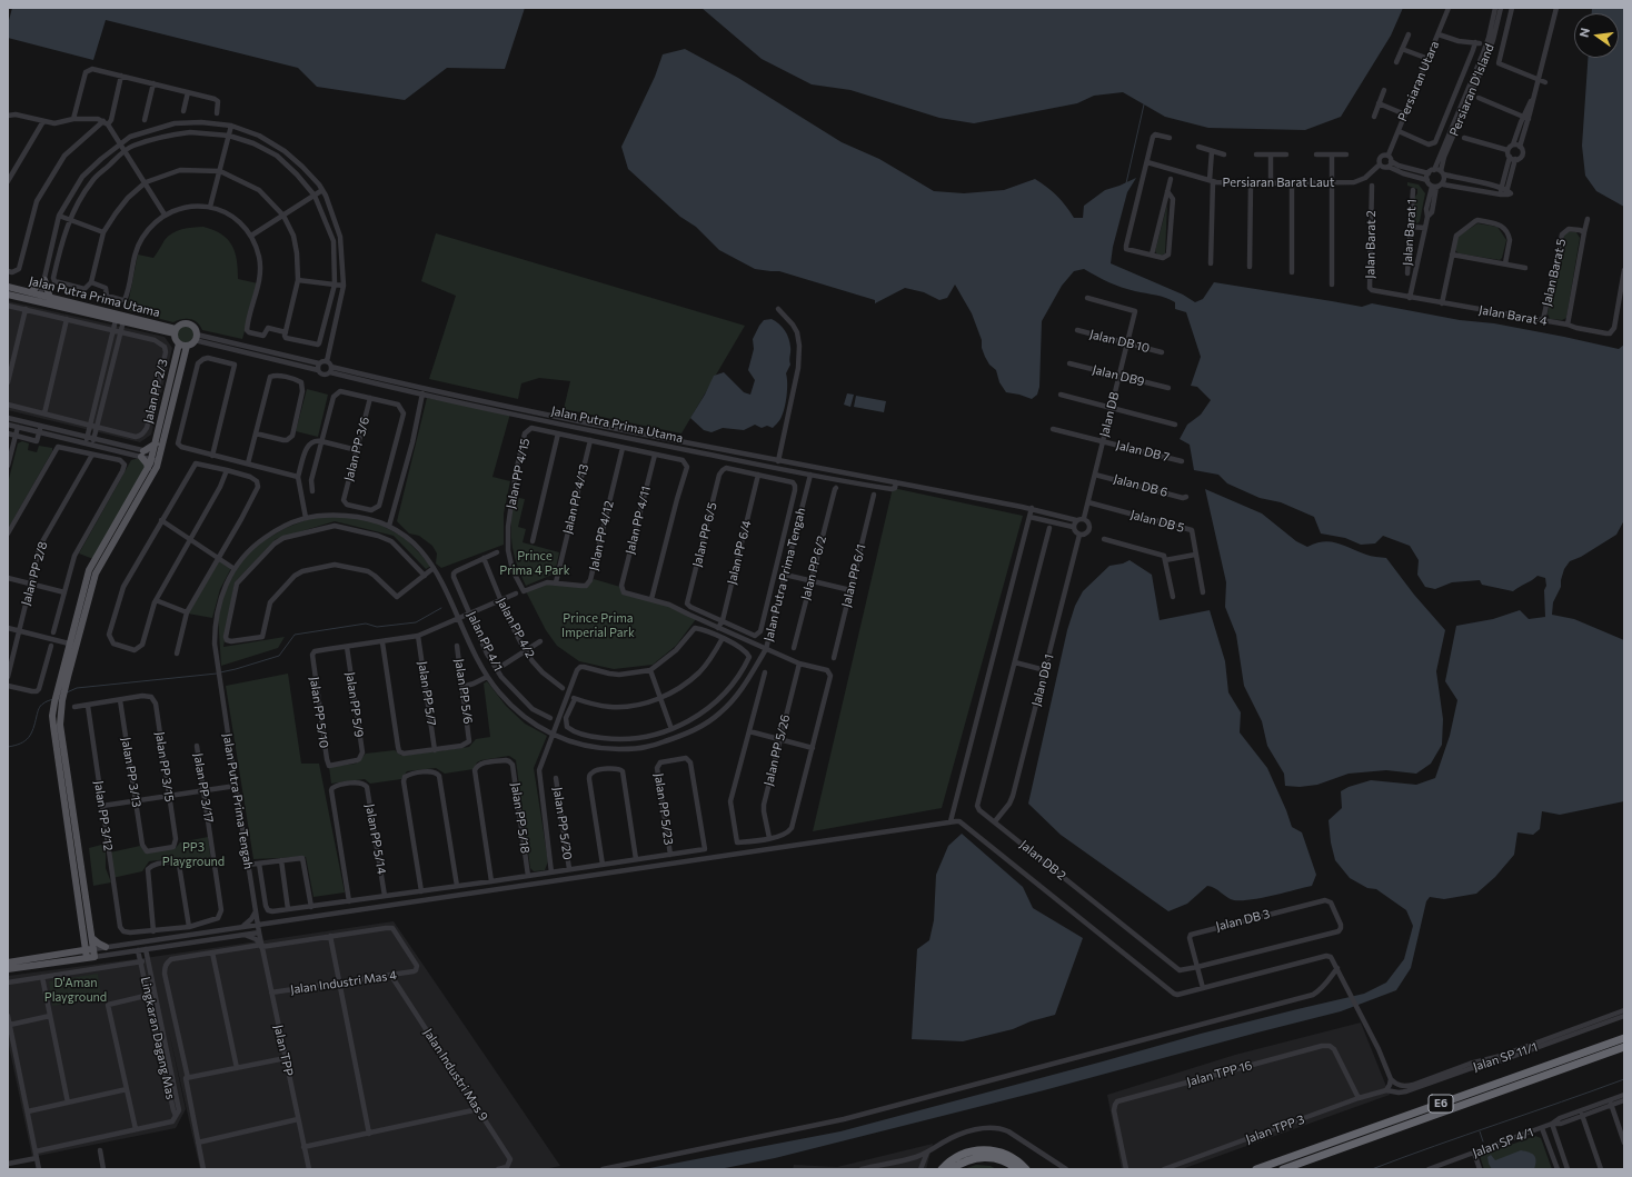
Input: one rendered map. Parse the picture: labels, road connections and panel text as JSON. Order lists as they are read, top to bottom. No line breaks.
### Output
{"streets":{"highway":["E6"],"main road":["Jalan Putra Prima Utama"],"street":["Persiaran Utara","Persiaran D'Island","Persiaran Barat Laut","Jalan Barat 1","Jalan Barat 2","Jalan Barat 5","Jalan Barat 4","Jalan DB 10","Jalan DB9","Jalan PP 2/3","Jalan DB","Jalan PP 3/6","Jalan DB 7","Jalan PP 4/15","Jalan DB 6","Jalan PP 4/13","Jalan PP 4/11","Jalan DB 5","Jalan PP 6/5","Jalan PP 4/12","Jalan PP 6/4","Jalan PP 6/2","Jalan PP 2/8","Jalan Putra Prima Tengah","Jalan PP 6/1","Jalan PP 4/2","Jalan PP 4/1","Jalan DB 1","Jalan PP 5/6","Jalan PP 5/7","Jalan PP 5/9","Jalan PP 5/10","Jalan PP 5/26","Jalan PP 3/15","Jalan PP 3/13","Jalan PP 3/17","Jalan PP 5/23","Jalan PP 3/12","Jalan PP 5/18","Jalan PP 5/20","Jalan PP 5/14","Jalan DB 2","Jalan DB 3","Jalan Industri Mas 4","Lingkaran Dagang Mas","Jalan TPP","Jalan SP 11/1","Jalan TPP 16","Jalan Industri Mas 9","Jalan TPP 3","Jalan SP 4/1"]},"crossings":[["Persiaran Utara","Persiaran Barat Laut"],["Jalan Barat 2","Jalan Barat 4"],["Jalan Barat 5","Jalan Barat 4"],["Jalan Putra Prima Utama","Jalan PP 4/12"],["Jalan Putra Prima Utama","Jalan Putra Prima Tengah"],["Jalan DB 10","Jalan DB"],["Jalan DB9","Jalan DB"],["Jalan DB","Jalan DB 7"],["Jalan DB","Jalan DB 6"],["Jalan DB","Jalan DB 5"],["Jalan DB","Jalan DB 1"],["Jalan PP 4/15","Jalan PP 4/13"],["Jalan PP 4/15","Jalan PP 4/11"],["Jalan PP 4/15","Jalan PP 4/12"],["Jalan PP 4/13","Jalan PP 4/12"],["Jalan PP 6/5","Jalan PP 6/4"],["Jalan Putra Prima Tengah","Jalan TPP"],["Jalan PP 4/2","Jalan PP 4/1"],["Jalan DB 1","Jalan DB 2"],["Jalan PP 5/6","Jalan PP 5/7"],["Jalan PP 5/9","Jalan PP 5/10"],["Jalan PP 3/15","Jalan PP 3/13"],["Jalan DB 2","Jalan DB 3"],["Jalan Industri Mas 4","Jalan TPP"],["Jalan Industri Mas 4","Jalan Industri Mas 9"],["Jalan SP 11/1","Jalan TPP 3"],["Jalan TPP 16","Jalan TPP 3"]],"parks":["Prince Prima 4 Park","Prince Prima Imperial Park","PP3 Playground","D'Aman Playground"],"north":"left"}
